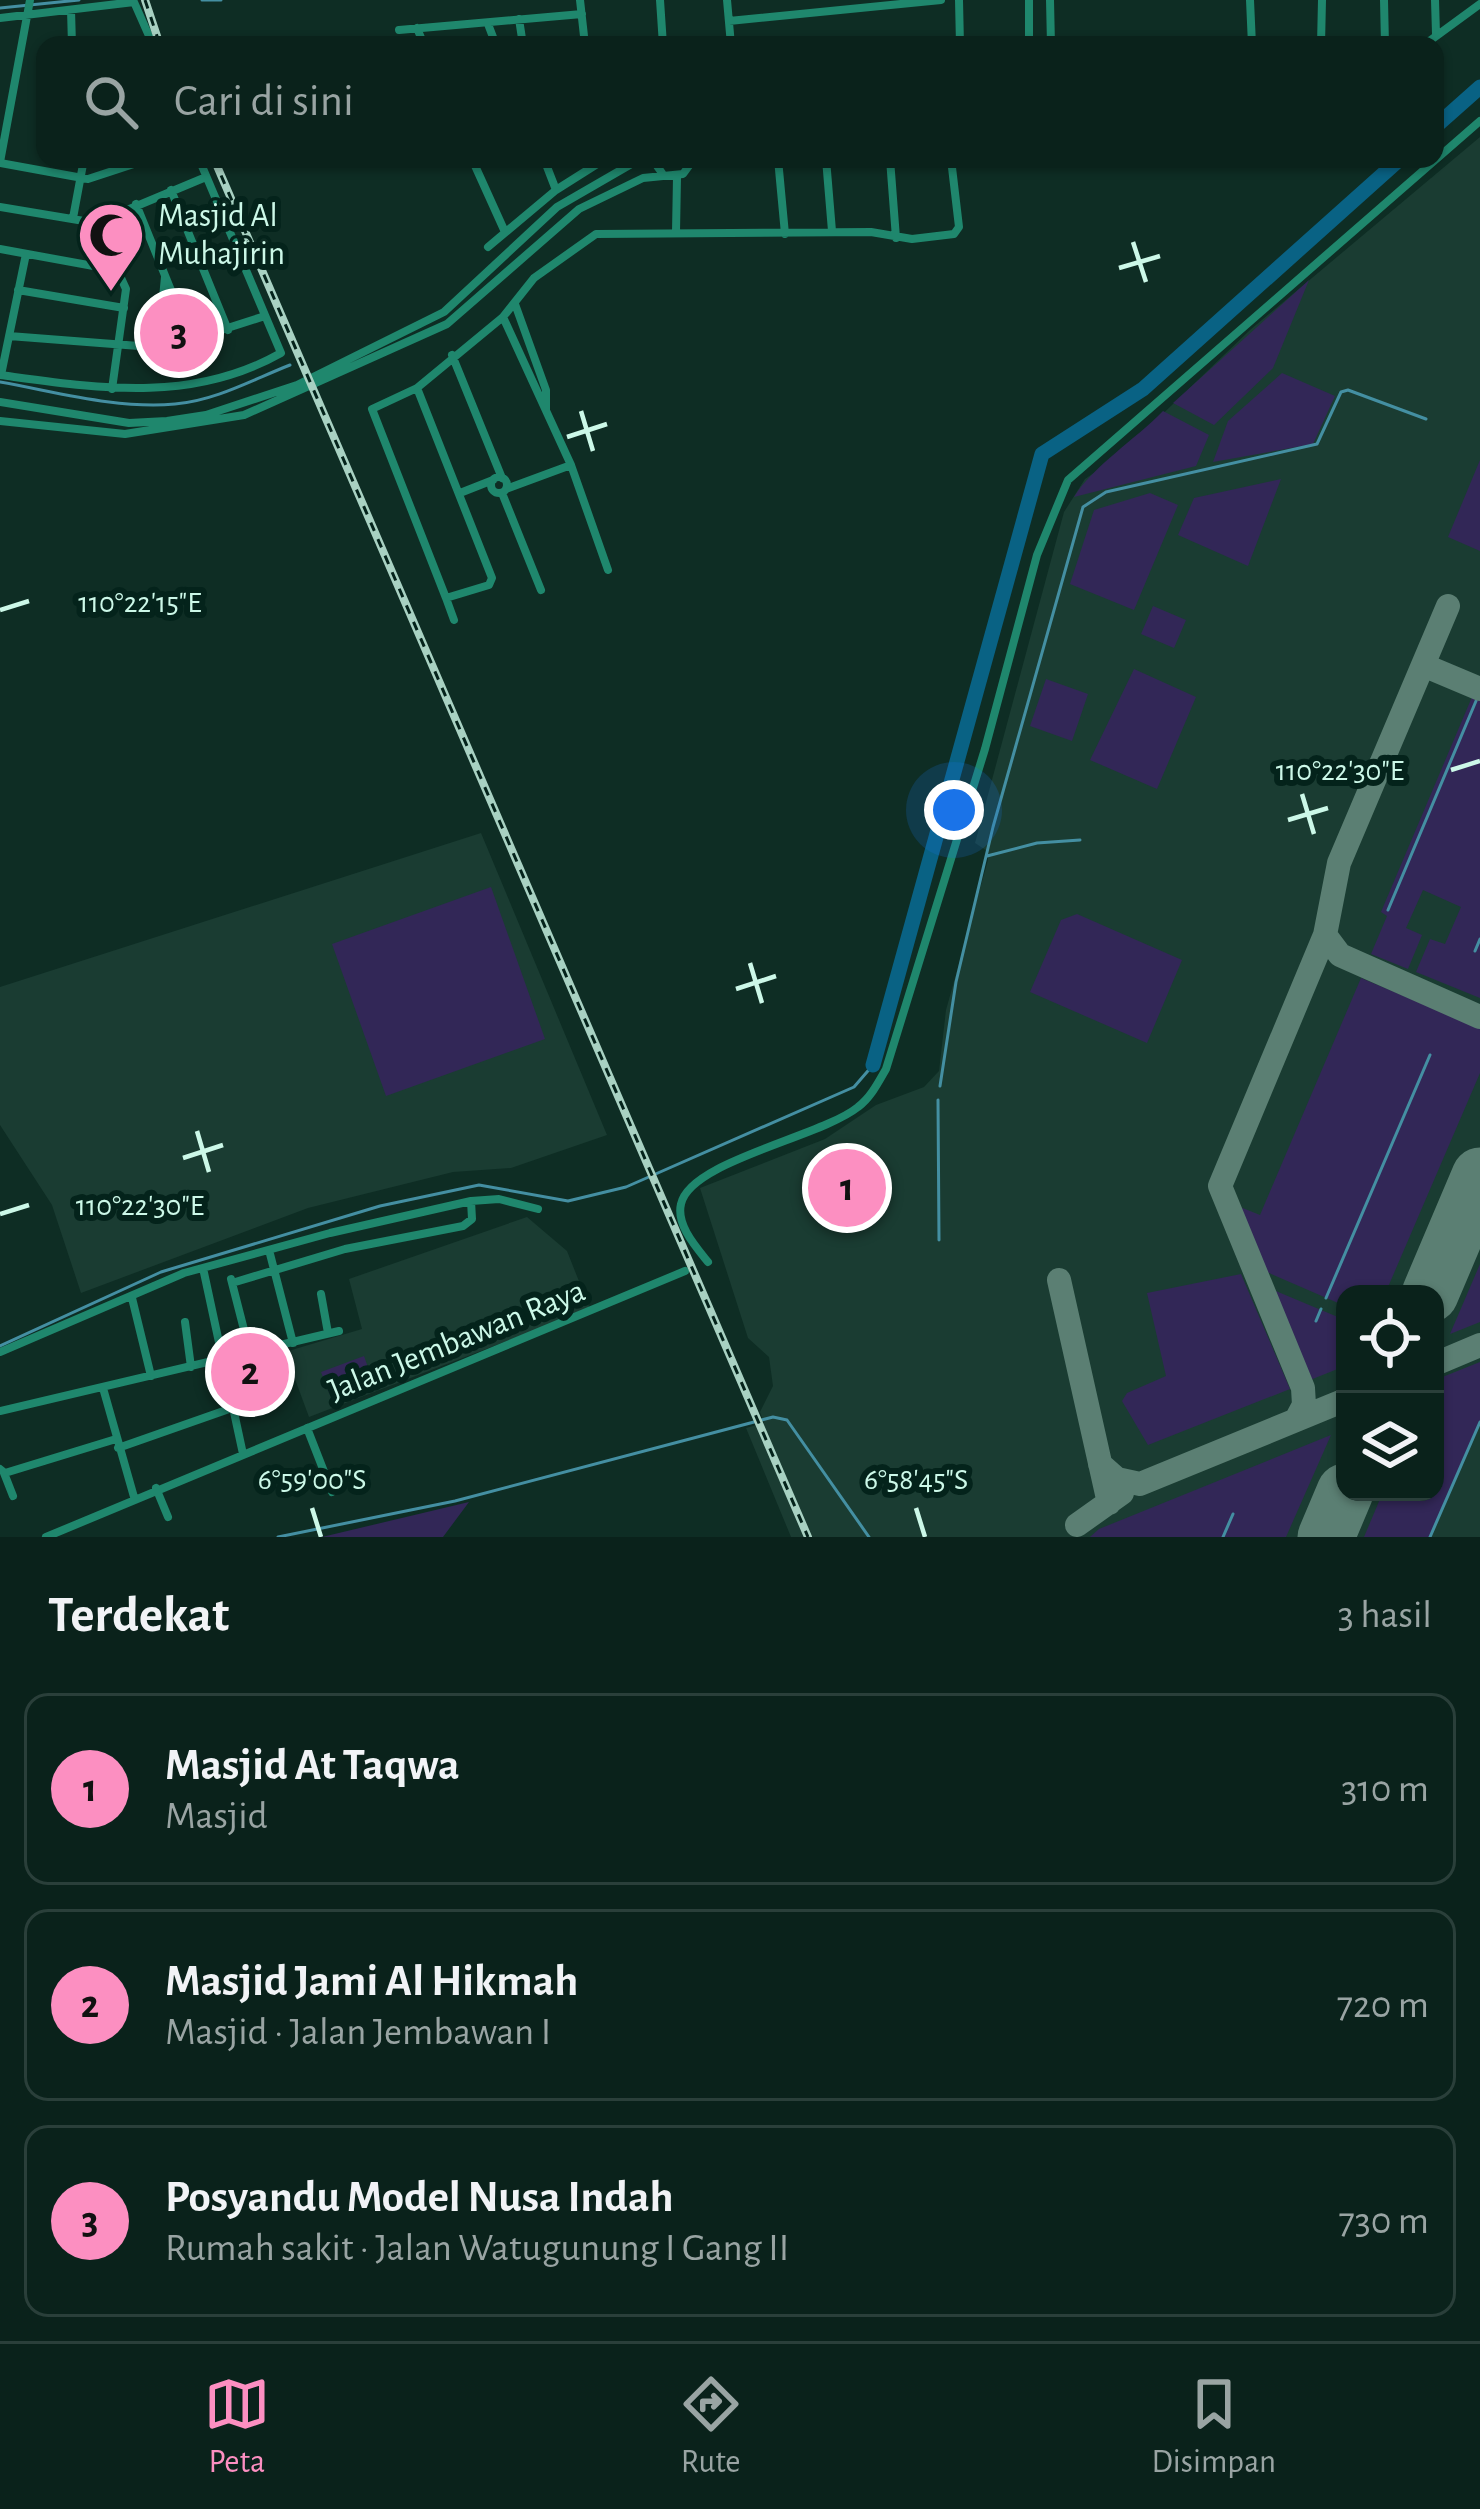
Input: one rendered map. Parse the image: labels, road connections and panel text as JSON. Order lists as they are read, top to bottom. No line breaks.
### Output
{"streets":{"street":["Jalan Jembawan Raya"]},"places":{"mosque":["Masjid Al Muhajirin"]},"page":{"search":"Cari di sini","pins":["3","1","2"],"heading":["Terdekat","3 hasil"],"list":[{"mark":"1","name":"Masjid At Taqwa","note":"Masjid","value":"310 m"},{"mark":"2","name":"Masjid Jami Al Hikmah","note":"Masjid · Jalan Jembawan I","value":"720 m"},{"mark":"3","name":"Posyandu Model Nusa Indah","note":"Rumah sakit · Jalan Watugunung I Gang II","value":"730 m"}],"nav":["Peta","Rute","Disimpan"]},"coordinates":["110°22'15\"E","110°22'30\"E","6°59'00\"S","6°58'45\"S"]}
